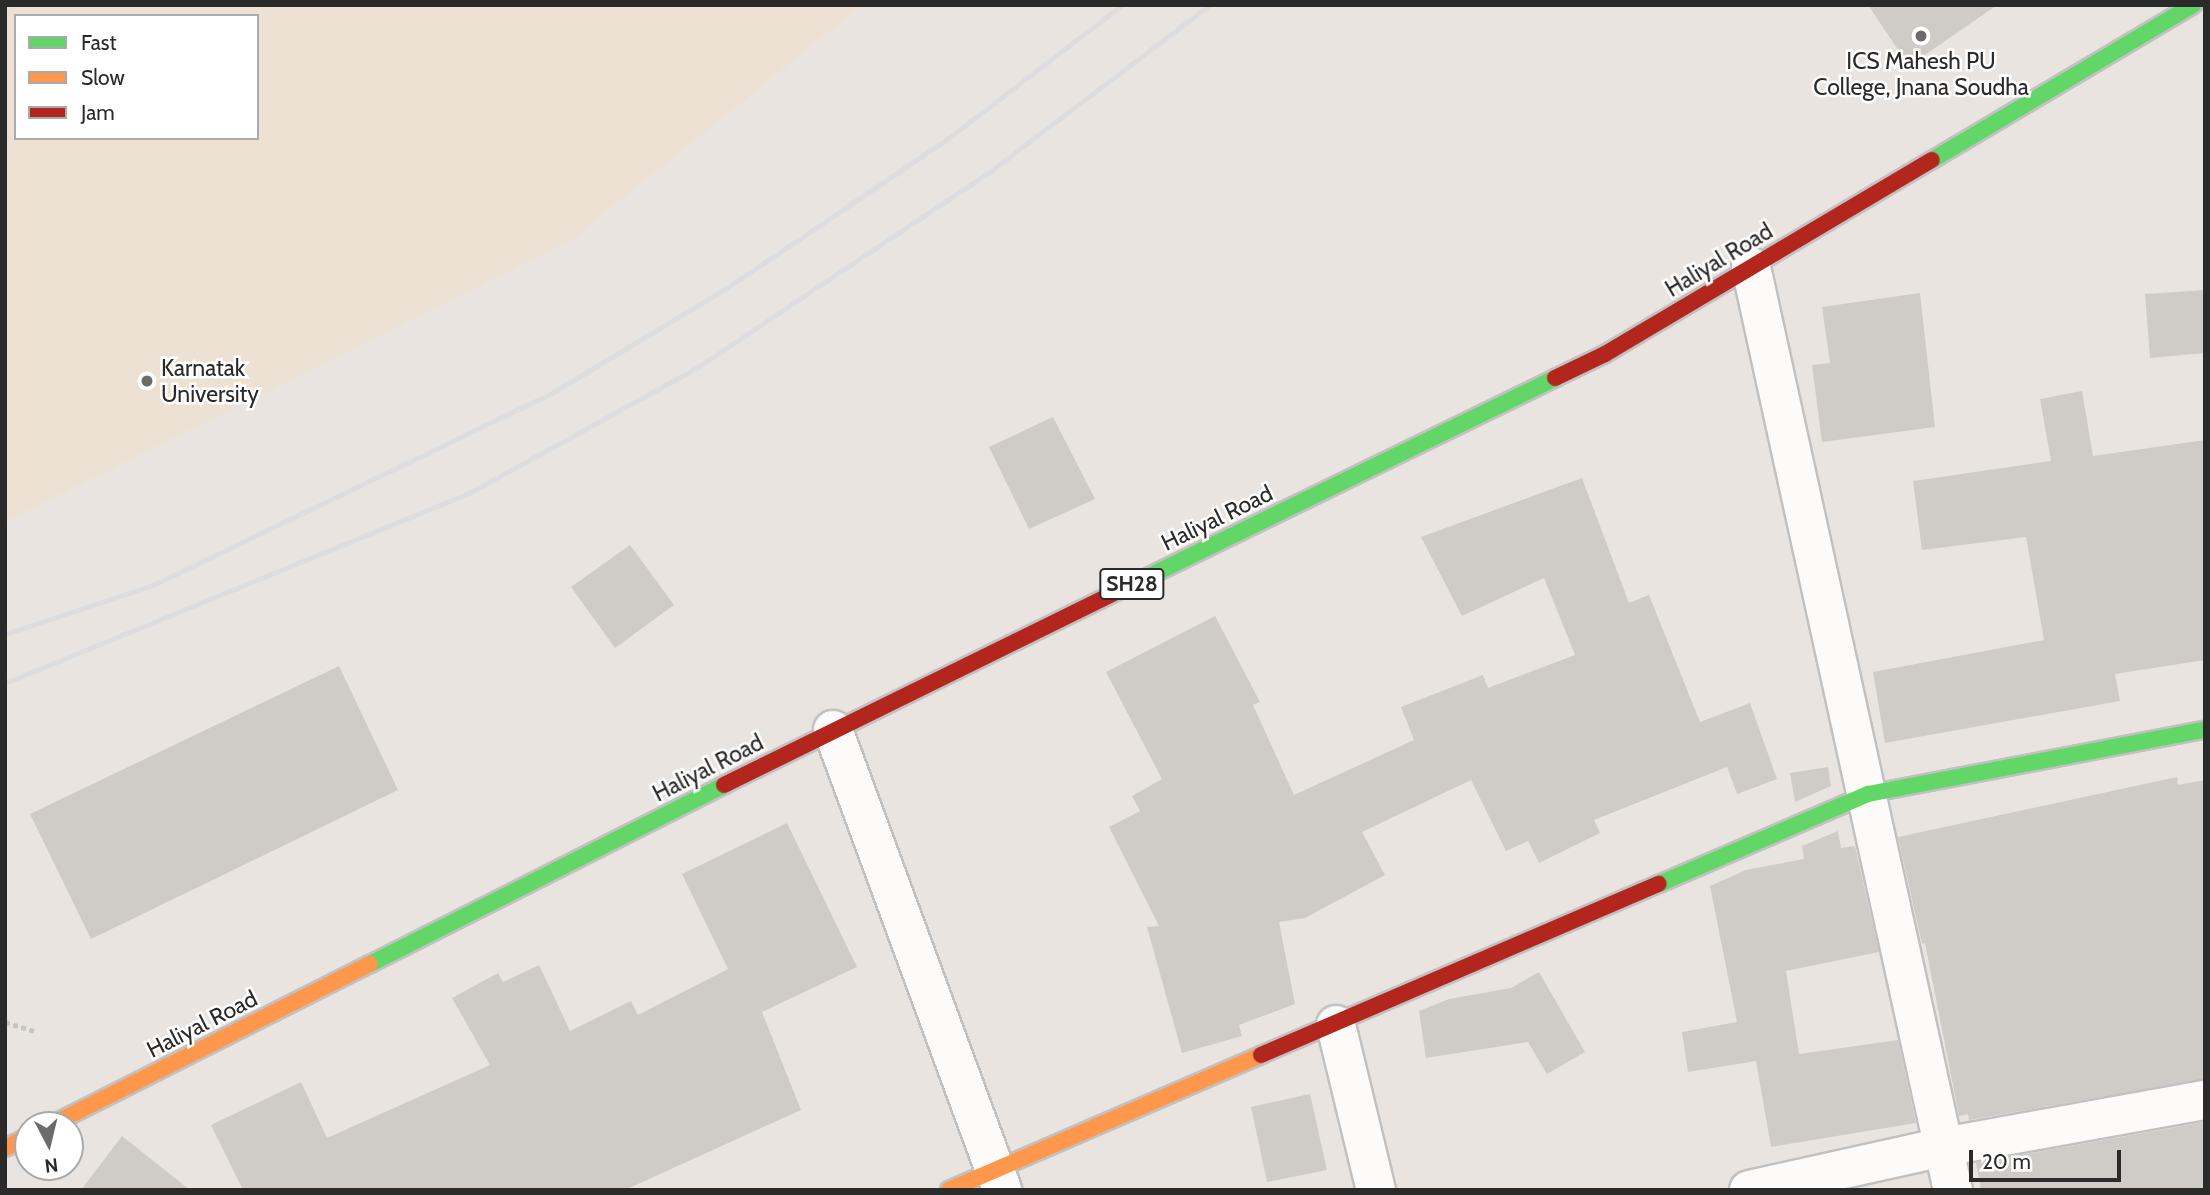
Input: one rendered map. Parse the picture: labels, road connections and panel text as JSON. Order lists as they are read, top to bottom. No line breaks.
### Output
{"streets":{"main road":["Haliyal Road","SH28"]},"places":["ICS Mahesh PU College, Jnana Soudha","Karnatak University"],"legend":["Fast","Slow","Jam"],"scale_bar":"20 m","north":"bottom"}
